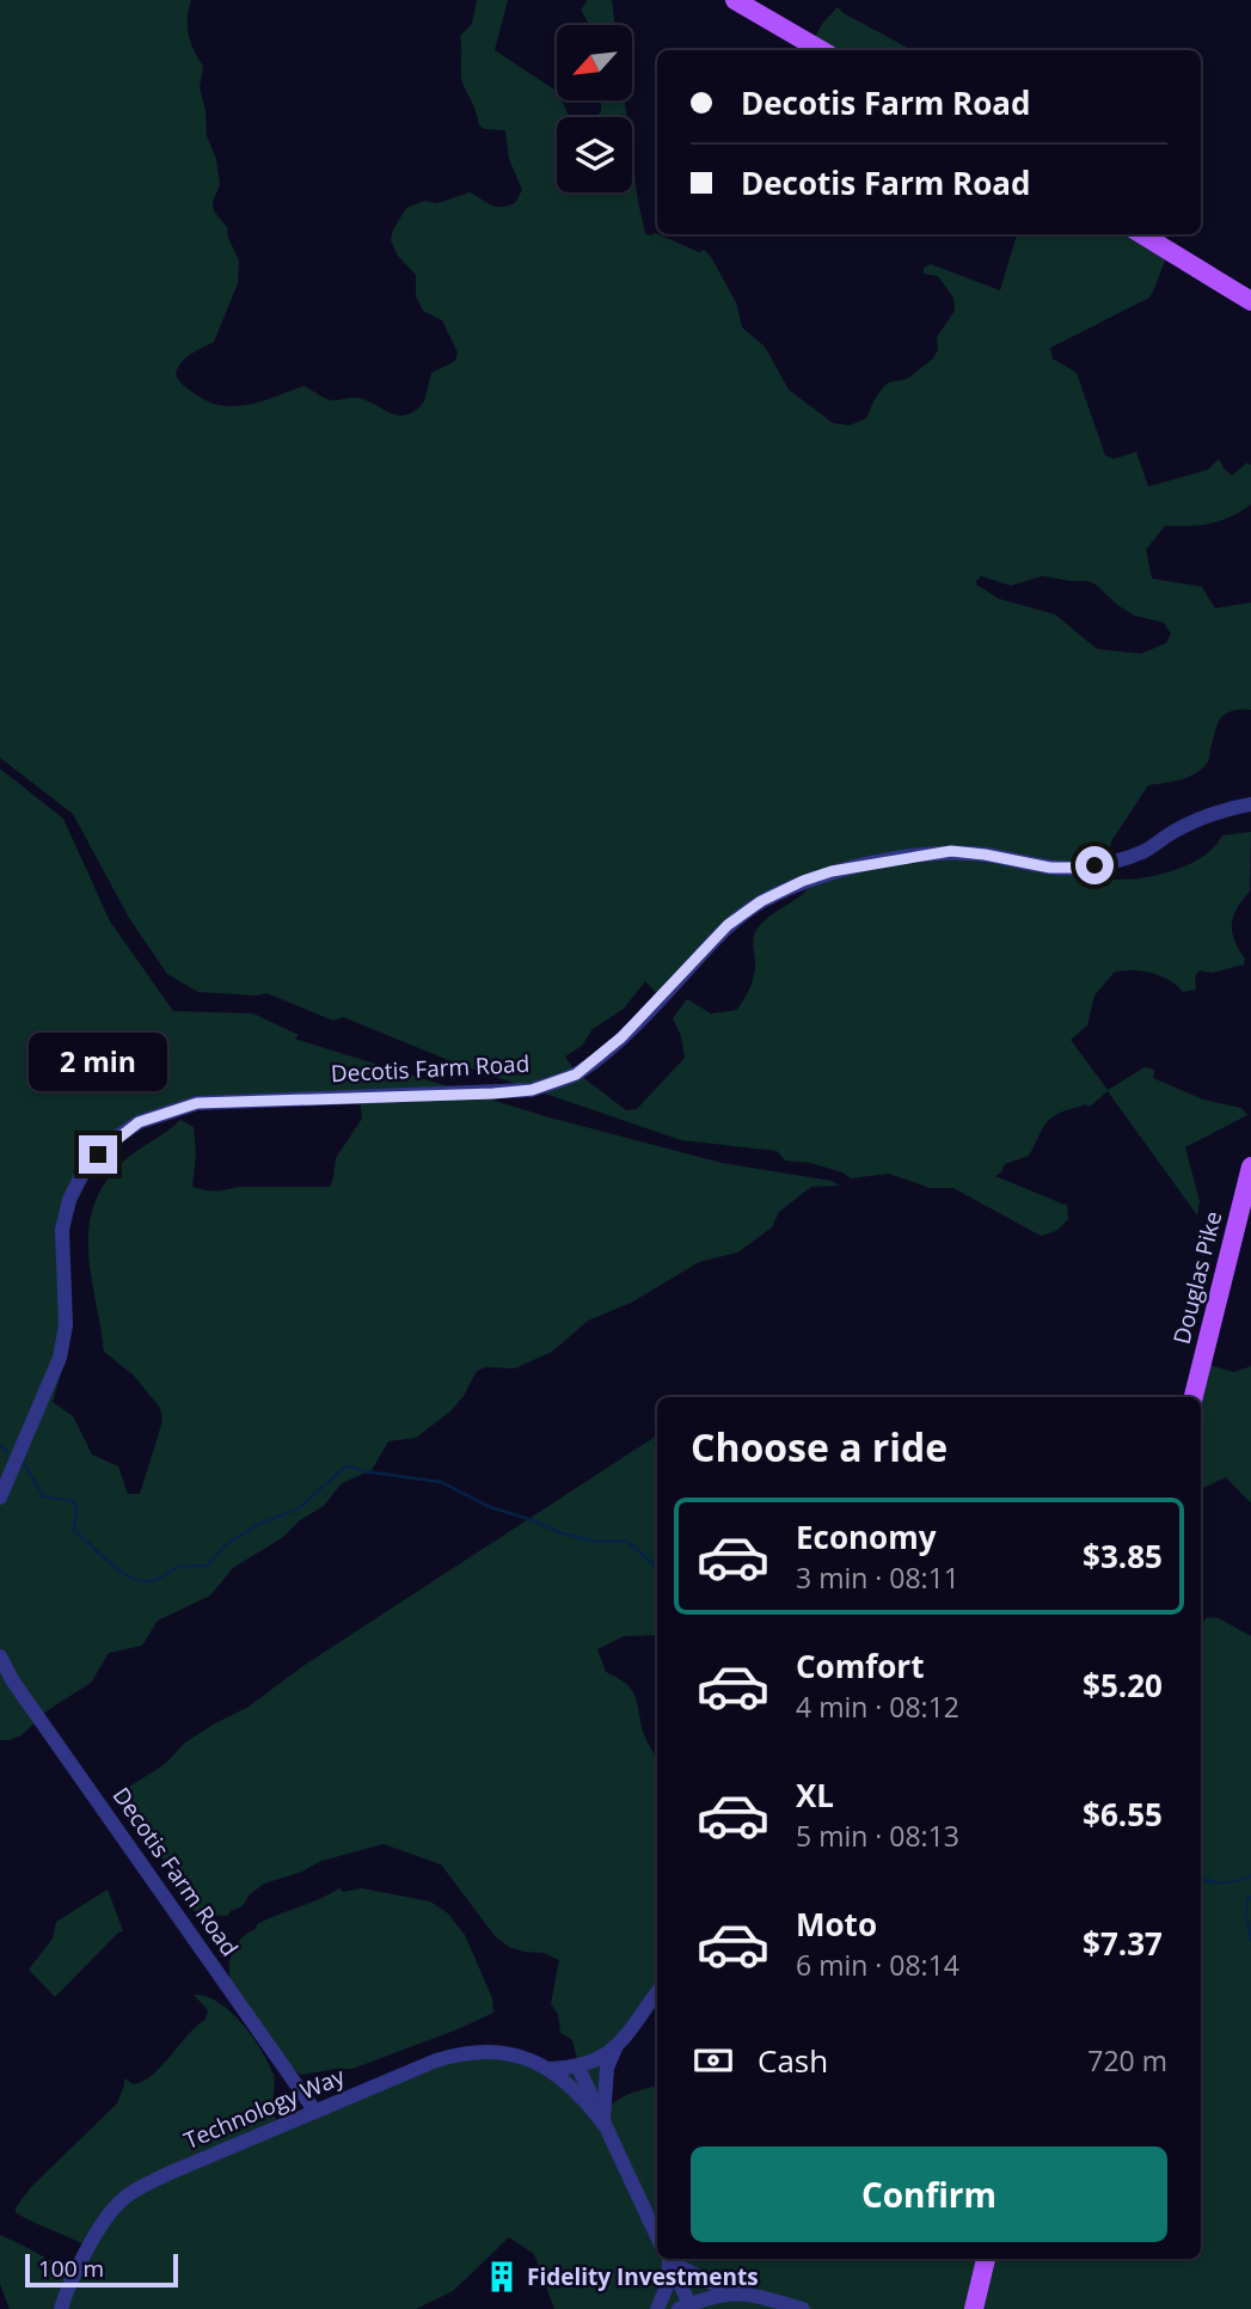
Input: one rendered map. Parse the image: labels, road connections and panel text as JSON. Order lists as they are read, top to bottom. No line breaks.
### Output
{"streets":{"main road":["Douglas Pike"],"street":["Decotis Farm Road","Technology Way"]},"crossings":[["Decotis Farm Road","Technology Way"]],"places":{"building":["Fidelity Investments"]},"scale_bar":"100 m","north":"bottom left","page":{"banner":["Decotis Farm Road","Decotis Farm Road"],"bubble":"2 min","heading":"Choose a ride","list":[{"name":"Economy","note":"3 min · 08:11","value":"$3.85"},{"name":"Comfort","note":"4 min · 08:12","value":"$5.20"},{"name":"XL","note":"5 min · 08:13","value":"$6.55"},{"name":"Moto","note":"6 min · 08:14","value":"$7.37"}],"pay":["Cash","720 m"],"buttons":"Confirm","scale":"100 m"}}
